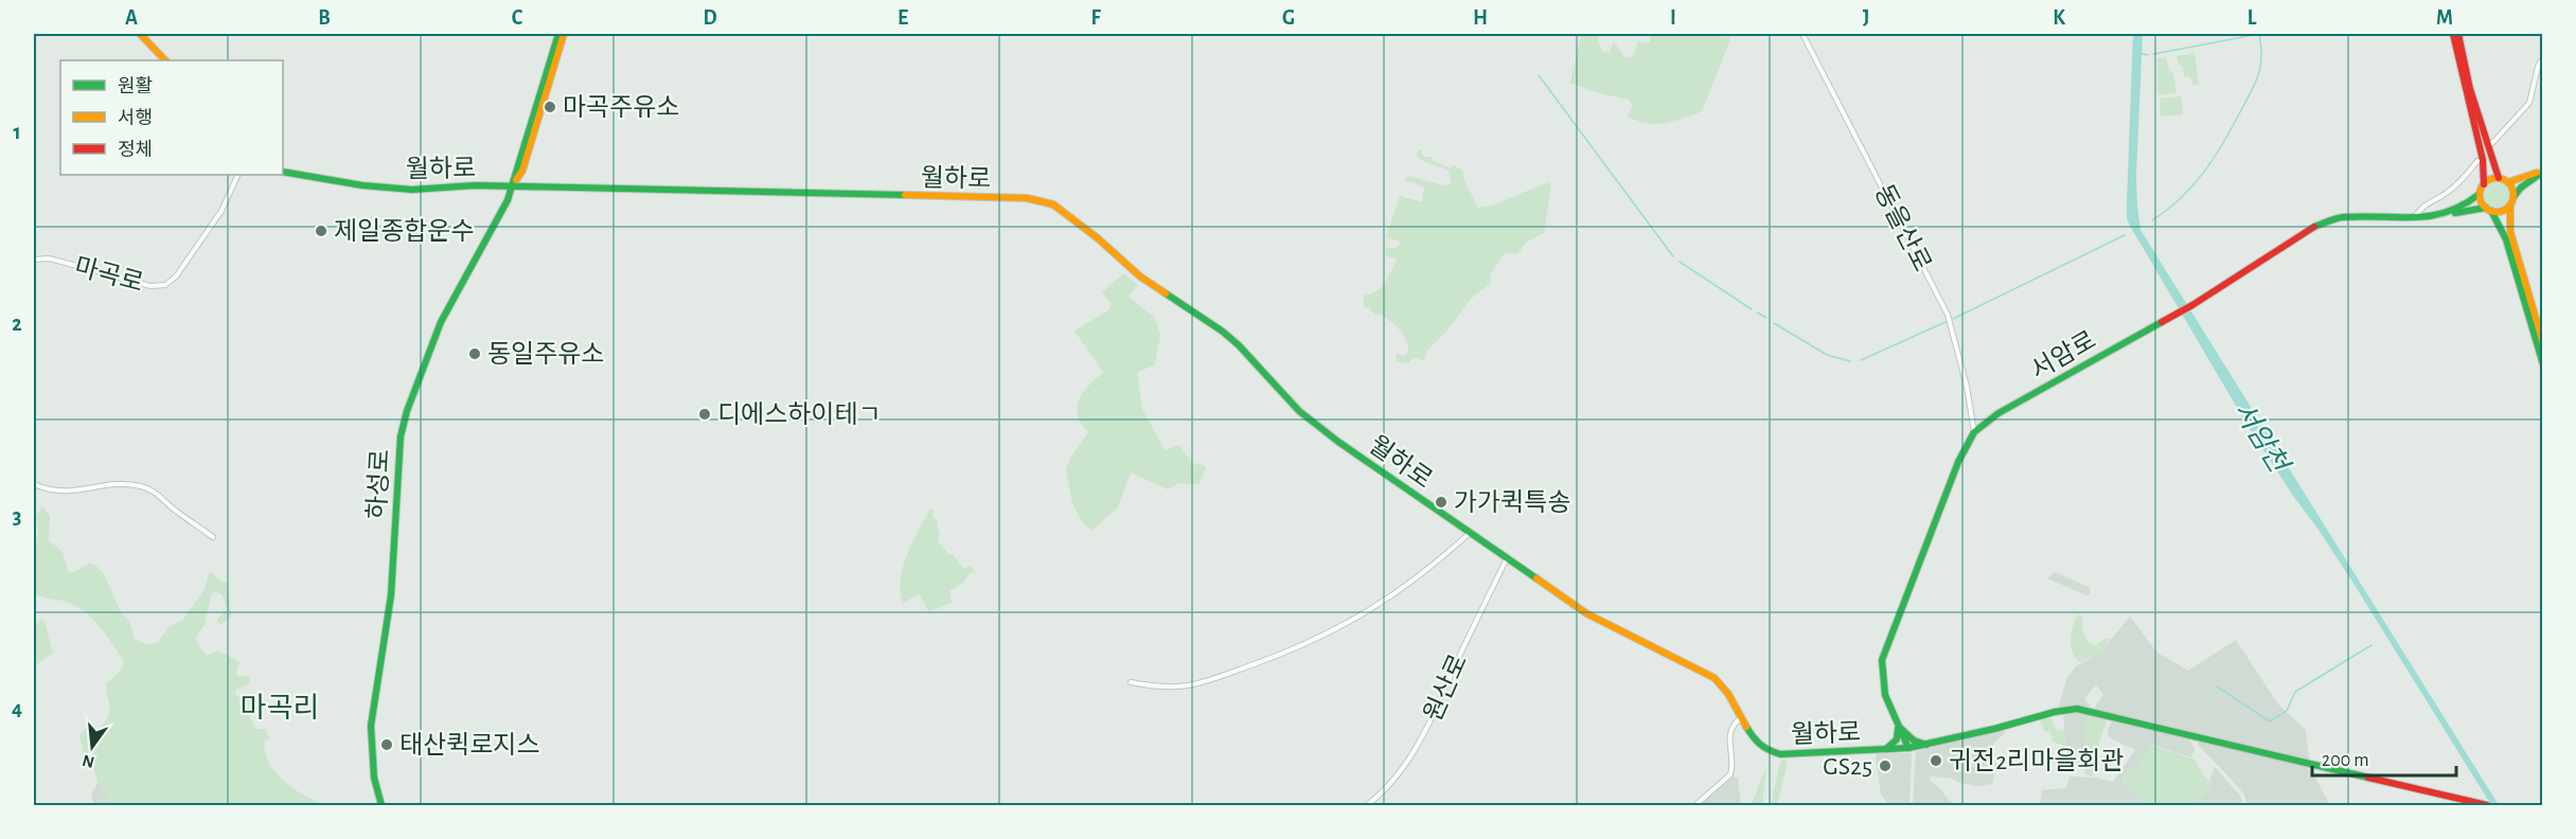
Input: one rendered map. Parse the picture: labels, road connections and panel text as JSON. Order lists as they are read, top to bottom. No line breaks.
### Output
{"streets":{"street":["월하로","동을산로","마곡로","서암로","하성로","원산로"]},"crossings":[["월하로","서암로"],["월하로","하성로"],["월하로","원산로"],["동을산로","서암로"]],"districts":["마곡리"],"water":["서암천"],"places":["마곡주유소","제일종합운수","동일주유소","디에스하이테ㄱ","가가퀵특송","태산퀵로지스","귀전2리마을회관","GS25"],"legend":["원활","서행","정체"],"scale_bar":"200 m","north":"bottom","grid":{"columns":["A","B","C","D","E","F","G","H","I","J","K","L","M"],"rows":["1","2","3","4"]}}
